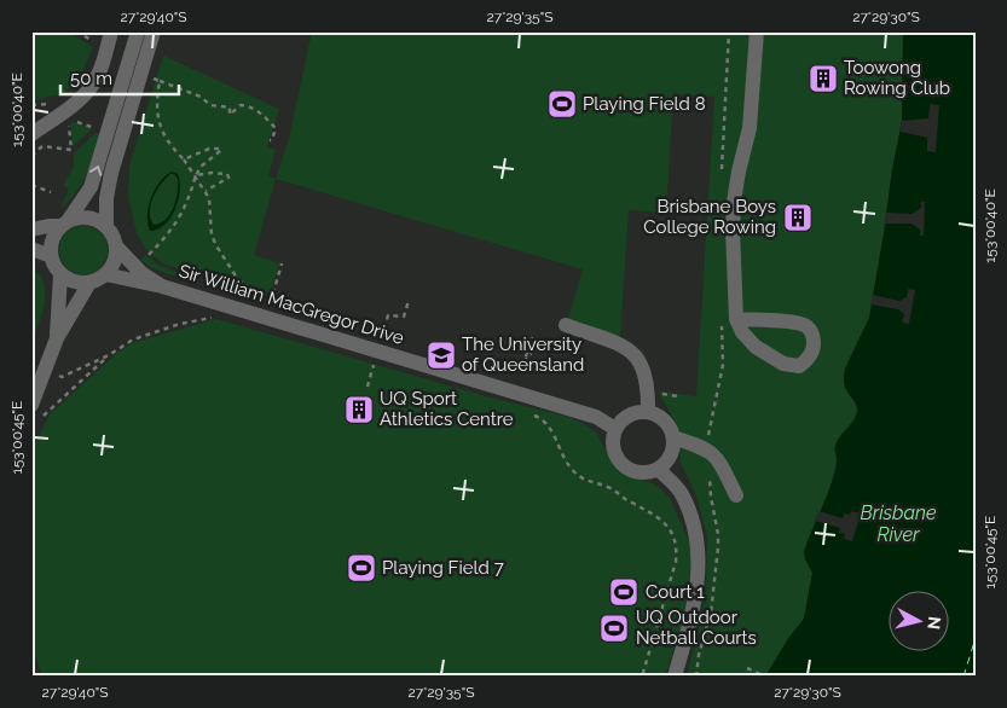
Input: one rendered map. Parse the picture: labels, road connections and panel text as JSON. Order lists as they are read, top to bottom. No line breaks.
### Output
{"streets":{"street":["Sir William MacGregor Drive"]},"water":["Brisbane River"],"places":{"building":["Toowong Rowing Club","Brisbane Boys College Rowing","UQ Sport Athletics Centre"],"sports":["Playing Field 8","Playing Field 7","Court 1","UQ Outdoor Netball Courts"],"school or university":["The University of Queensland"]},"scale_bar":"50 m","north":"right","coordinates":["27°29'40\"S","27°29'35\"S","27°29'30\"S","153°00'40\"E","153°00'45\"E"]}
